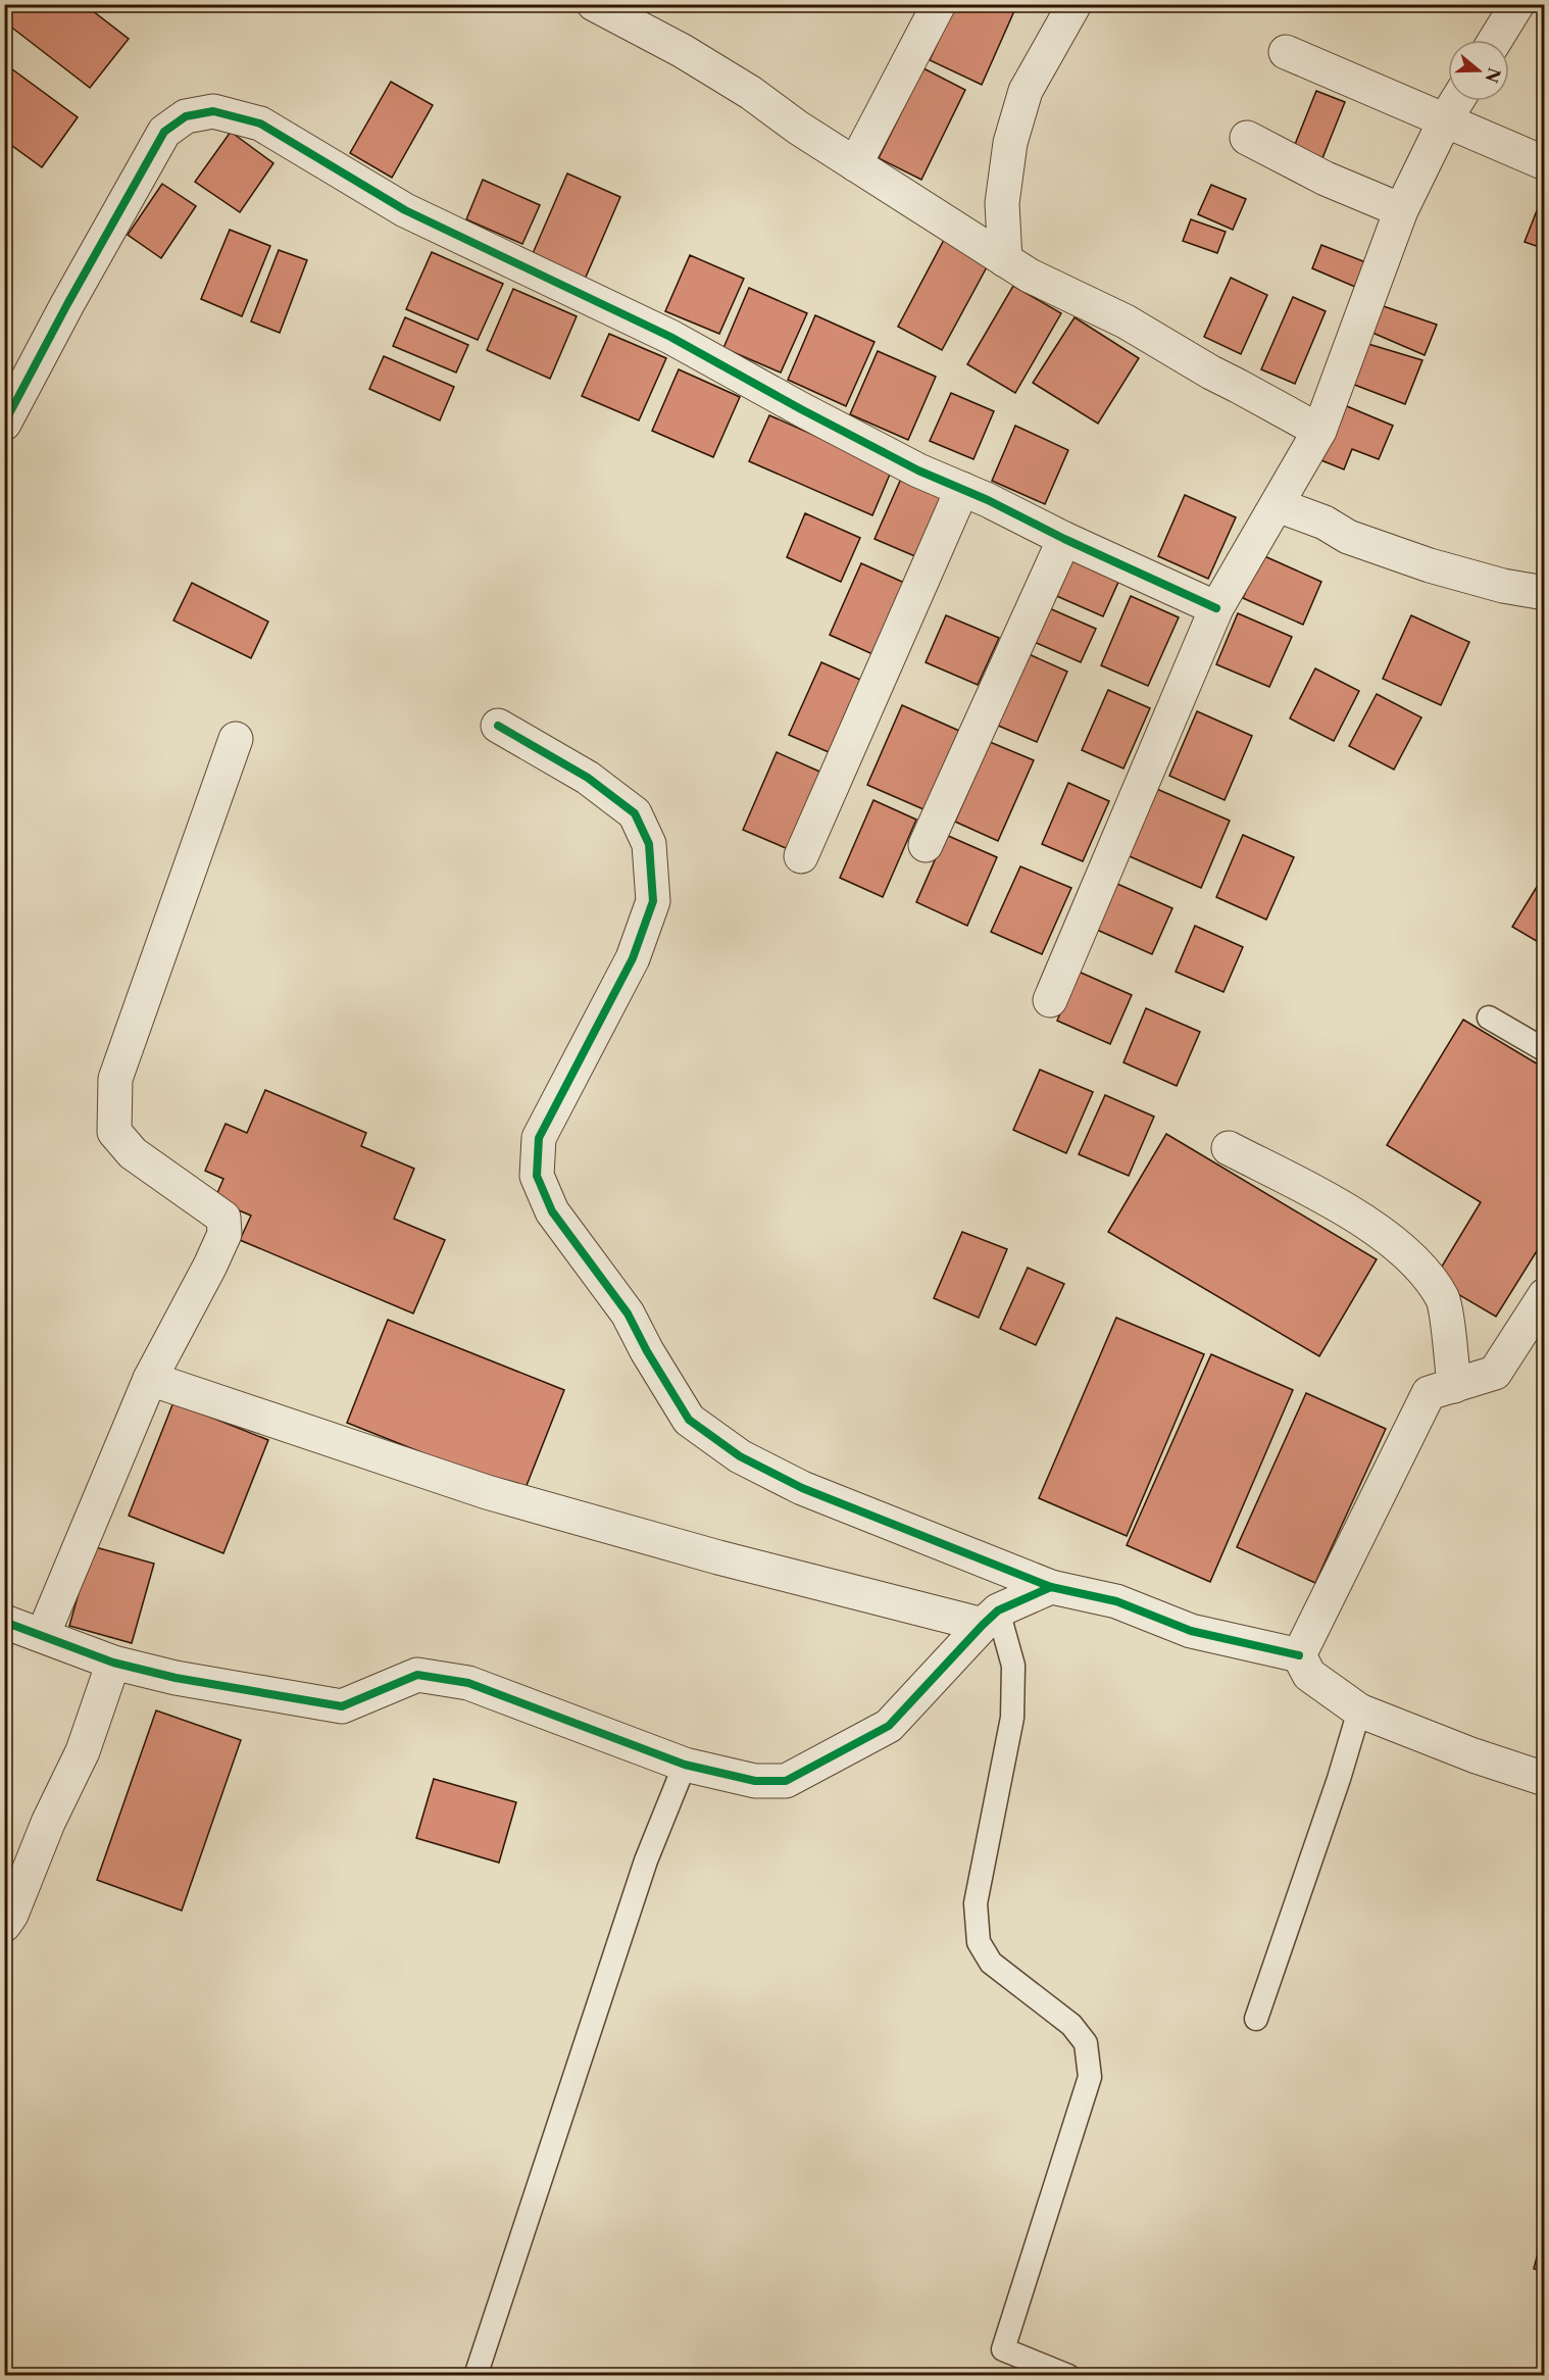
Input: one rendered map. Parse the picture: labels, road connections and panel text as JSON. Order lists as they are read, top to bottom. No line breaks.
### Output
{"north":"right"}
